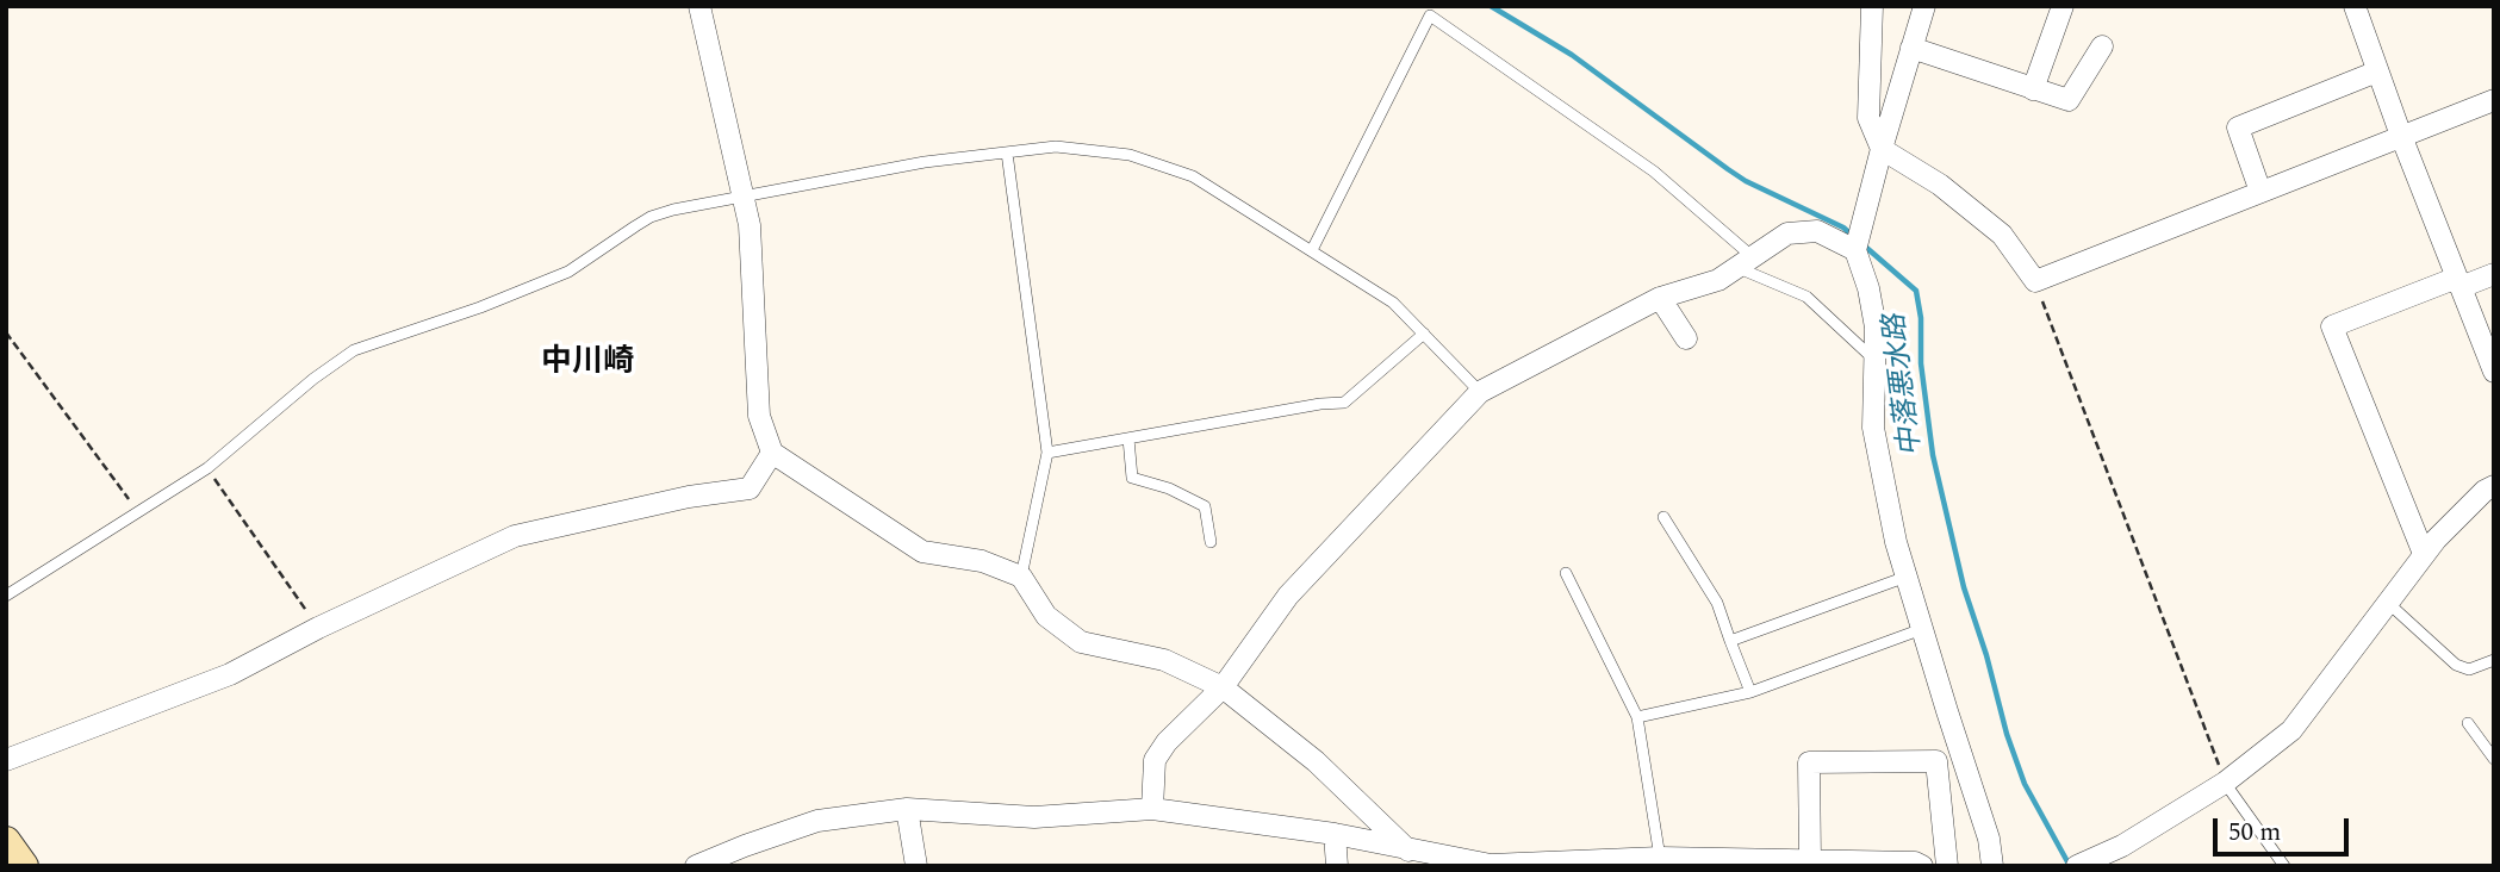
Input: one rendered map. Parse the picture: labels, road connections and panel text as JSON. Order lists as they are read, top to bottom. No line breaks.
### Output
{"districts":["中川崎"],"water":["中落悪水路"],"scale_bar":"50 m"}
